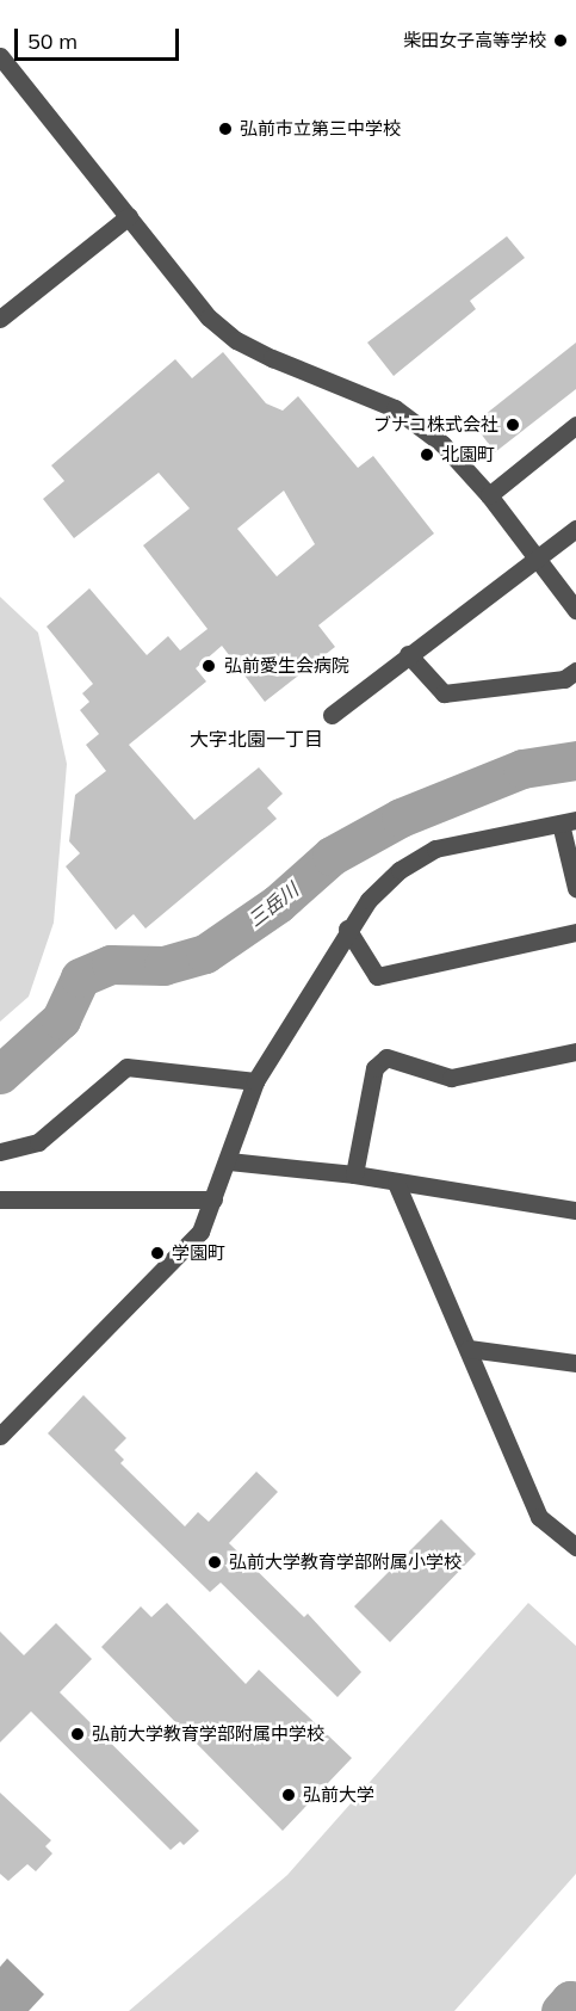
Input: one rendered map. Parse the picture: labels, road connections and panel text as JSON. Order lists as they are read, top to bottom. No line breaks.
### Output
{"districts":["大字北園一丁目"],"water":["三岳川"],"places":["柴田女子高等学校","弘前市立第三中学校","ブナコ株式会社","北園町","弘前愛生会病院","学園町","弘前大学教育学部附属小学校","弘前大学教育学部附属中学校","弘前大学"],"scale_bar":"50 m"}
